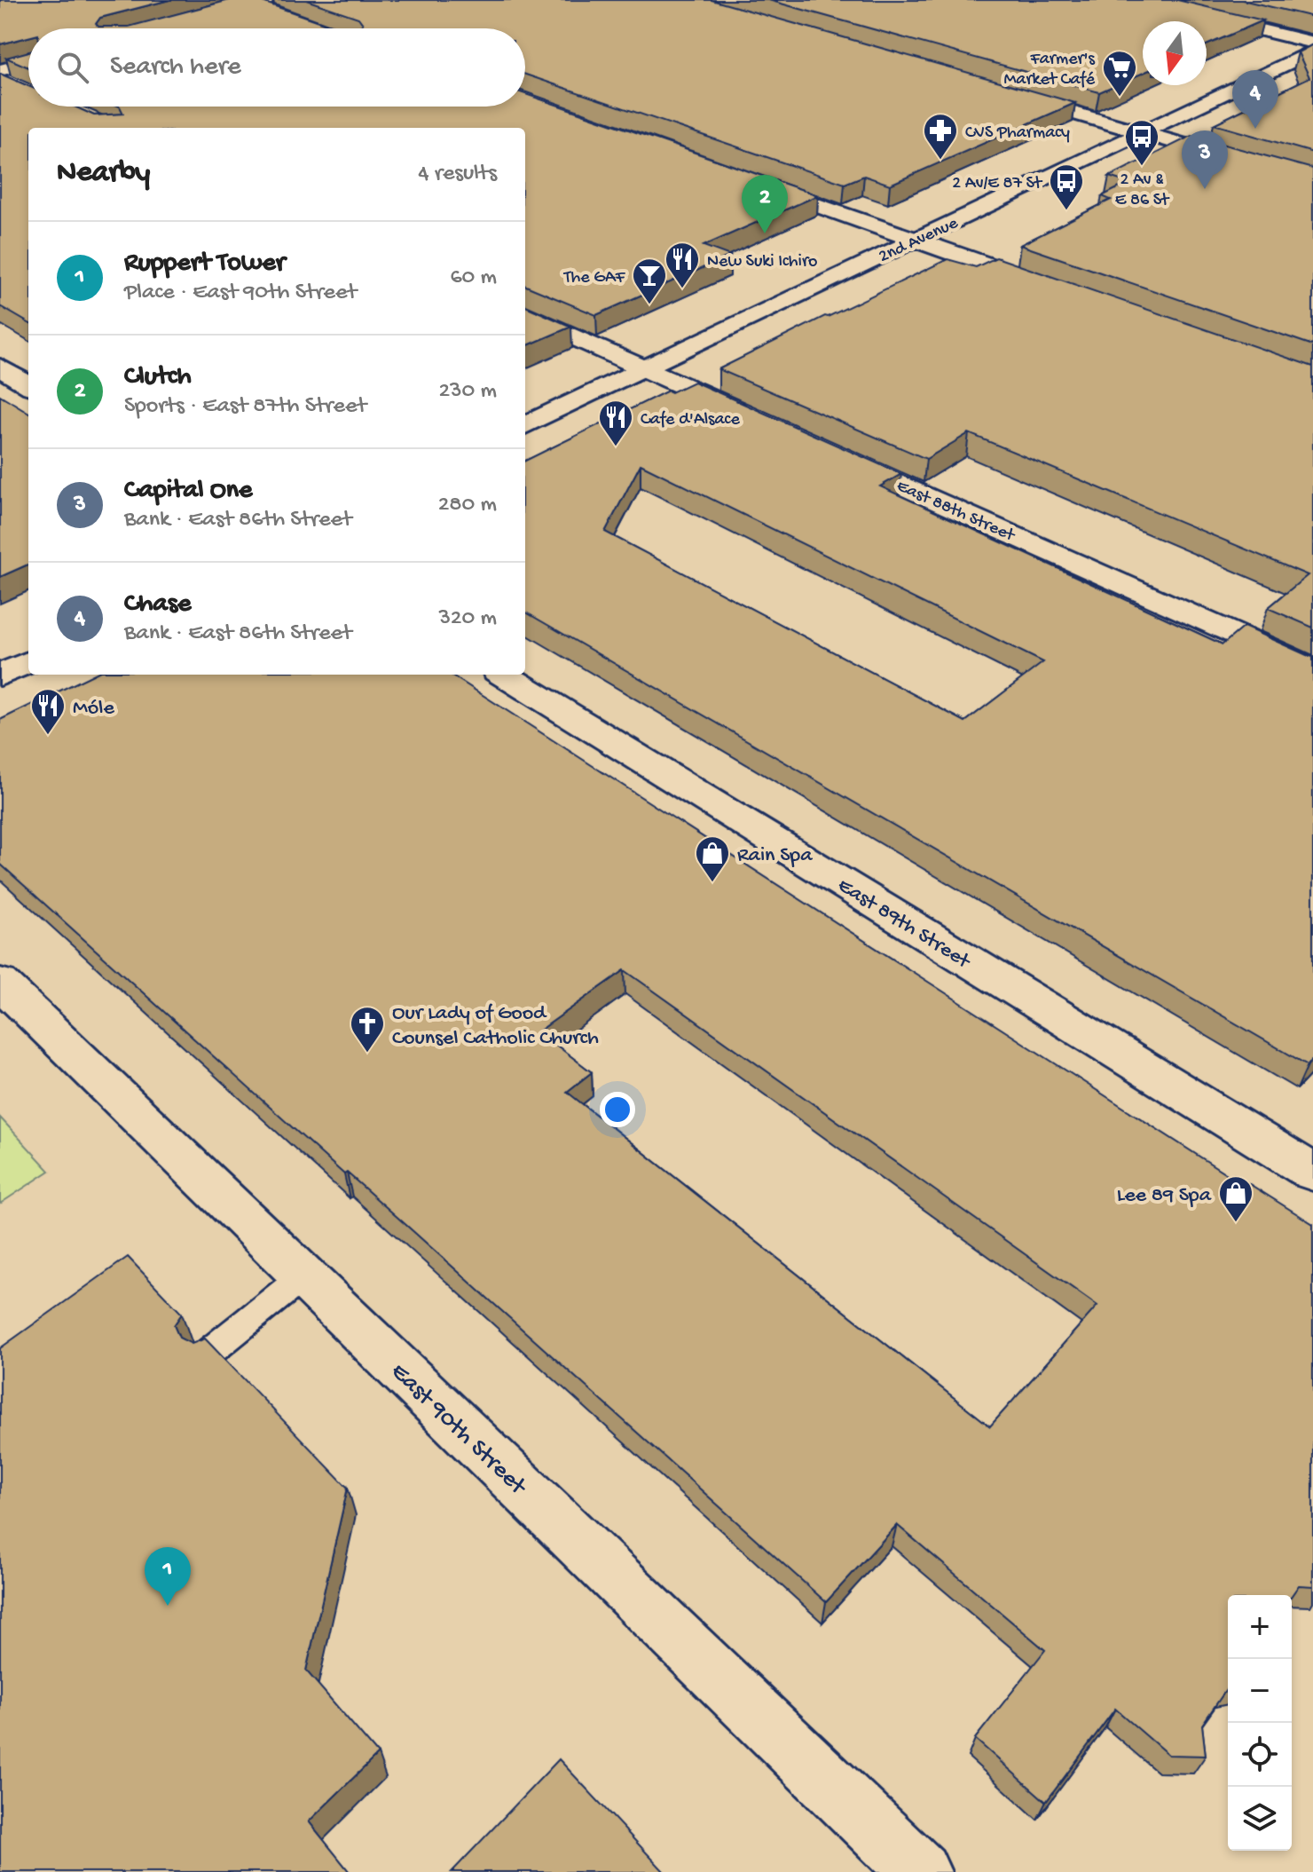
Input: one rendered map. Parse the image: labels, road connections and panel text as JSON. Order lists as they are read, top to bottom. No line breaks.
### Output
{"streets":{"street":["2nd Avenue","East 88th Street","East 89th Street","East 90th Street"]},"places":{"supermarket":["Farmer's Market Café"],"pharmacy":["CVS Pharmacy"],"bus stop":["2 Av & E 86 St","2 Av/E 87 St"],"restaurant":["New Suki Ichiro","Cafe d'Alsace","Móle"],"bar":["The GAF"],"shop":["Rain Spa","Lee 89 Spa"],"church":["Our Lady of Good Counsel Catholic Church"]},"north":"bottom","page":{"search":"Search here","pins":["4","3","2","1"],"heading":["Nearby","4 results"],"list":[{"mark":"1","name":"Ruppert Tower","note":"Place · East 90th Street","value":"60 m"},{"mark":"2","name":"Clutch","note":"Sports · East 87th Street","value":"230 m"},{"mark":"3","name":"Capital One","note":"Bank · East 86th Street","value":"280 m"},{"mark":"4","name":"Chase","note":"Bank · East 86th Street","value":"320 m"}],"map_buttons":["+","−"]}}
